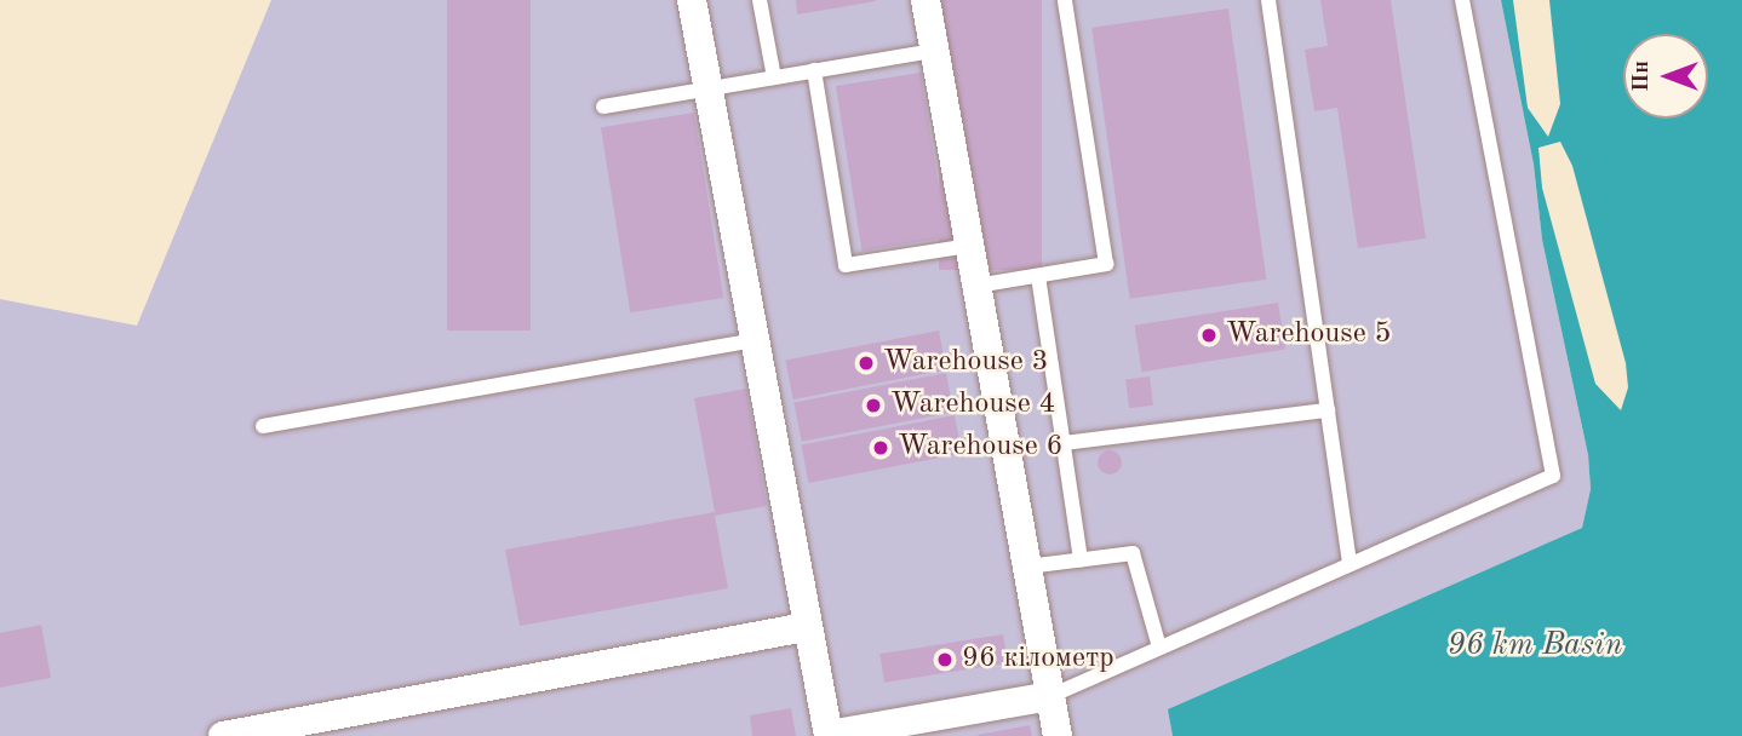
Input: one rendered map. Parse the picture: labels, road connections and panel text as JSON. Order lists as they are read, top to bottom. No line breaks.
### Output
{"water":["96 km Basin"],"places":["Warehouse 5","Warehouse 3","Warehouse 4","Warehouse 6","96 кілометр"],"north":"left"}
